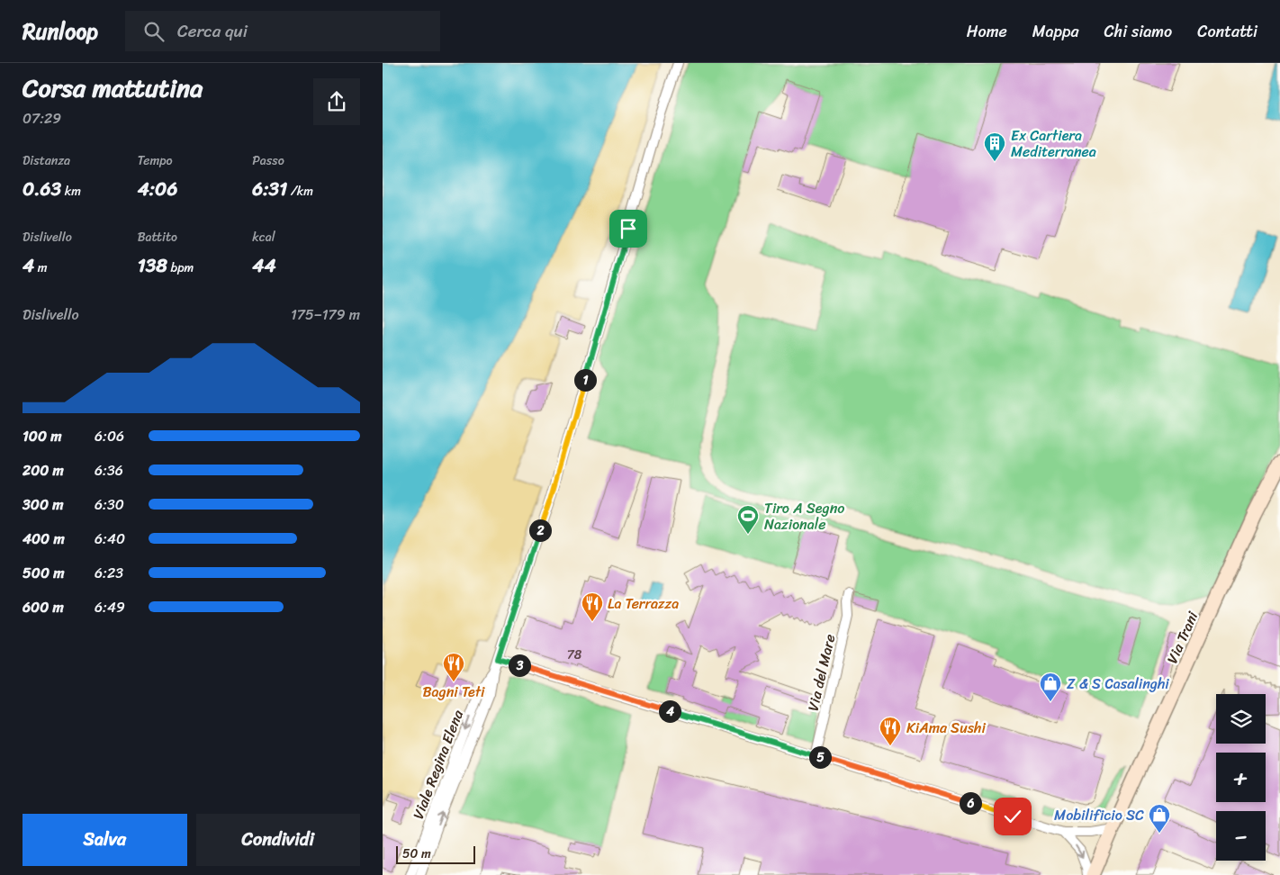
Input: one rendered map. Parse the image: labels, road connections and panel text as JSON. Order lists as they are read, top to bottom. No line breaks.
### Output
{"streets":{"main road":["Via Trani"],"street":["Via del Mare","Viale Regina Elena"]},"places":{"building":["Ex Cartiera Mediterranea"],"sports":["Tiro A Segno Nazionale"],"restaurant":["La Terrazza","Bagni Teti","KiAma Sushi"],"shop":["Z & S Casalinghi","Mobilificio SC"]},"house_numbers":["78"],"scale_bar":"50 m","page":{"header":"Runloop","search":"Cerca qui","nav":["Home","Mappa","Chi siamo","Contatti"],"heading":["Corsa mattutina","07:29"],"stats":[["Distanza","0.63 km"],["Tempo","4:06"],["Passo","6:31 /km"],["Dislivello","4 m"],["Battito","138 bpm"],["kcal","44"]],"chart":["Dislivello","175–179 m"],"pins":["1","2","3","4","5","6"],"list":[{"name":"100 m","note":"6:06"},{"name":"200 m","note":"6:36"},{"name":"300 m","note":"6:30"},{"name":"400 m","note":"6:40"},{"name":"500 m","note":"6:23"},{"name":"600 m","note":"6:49"}],"map_buttons":["+","−"],"buttons":["Salva","Condividi"],"scale":"50 m"}}
